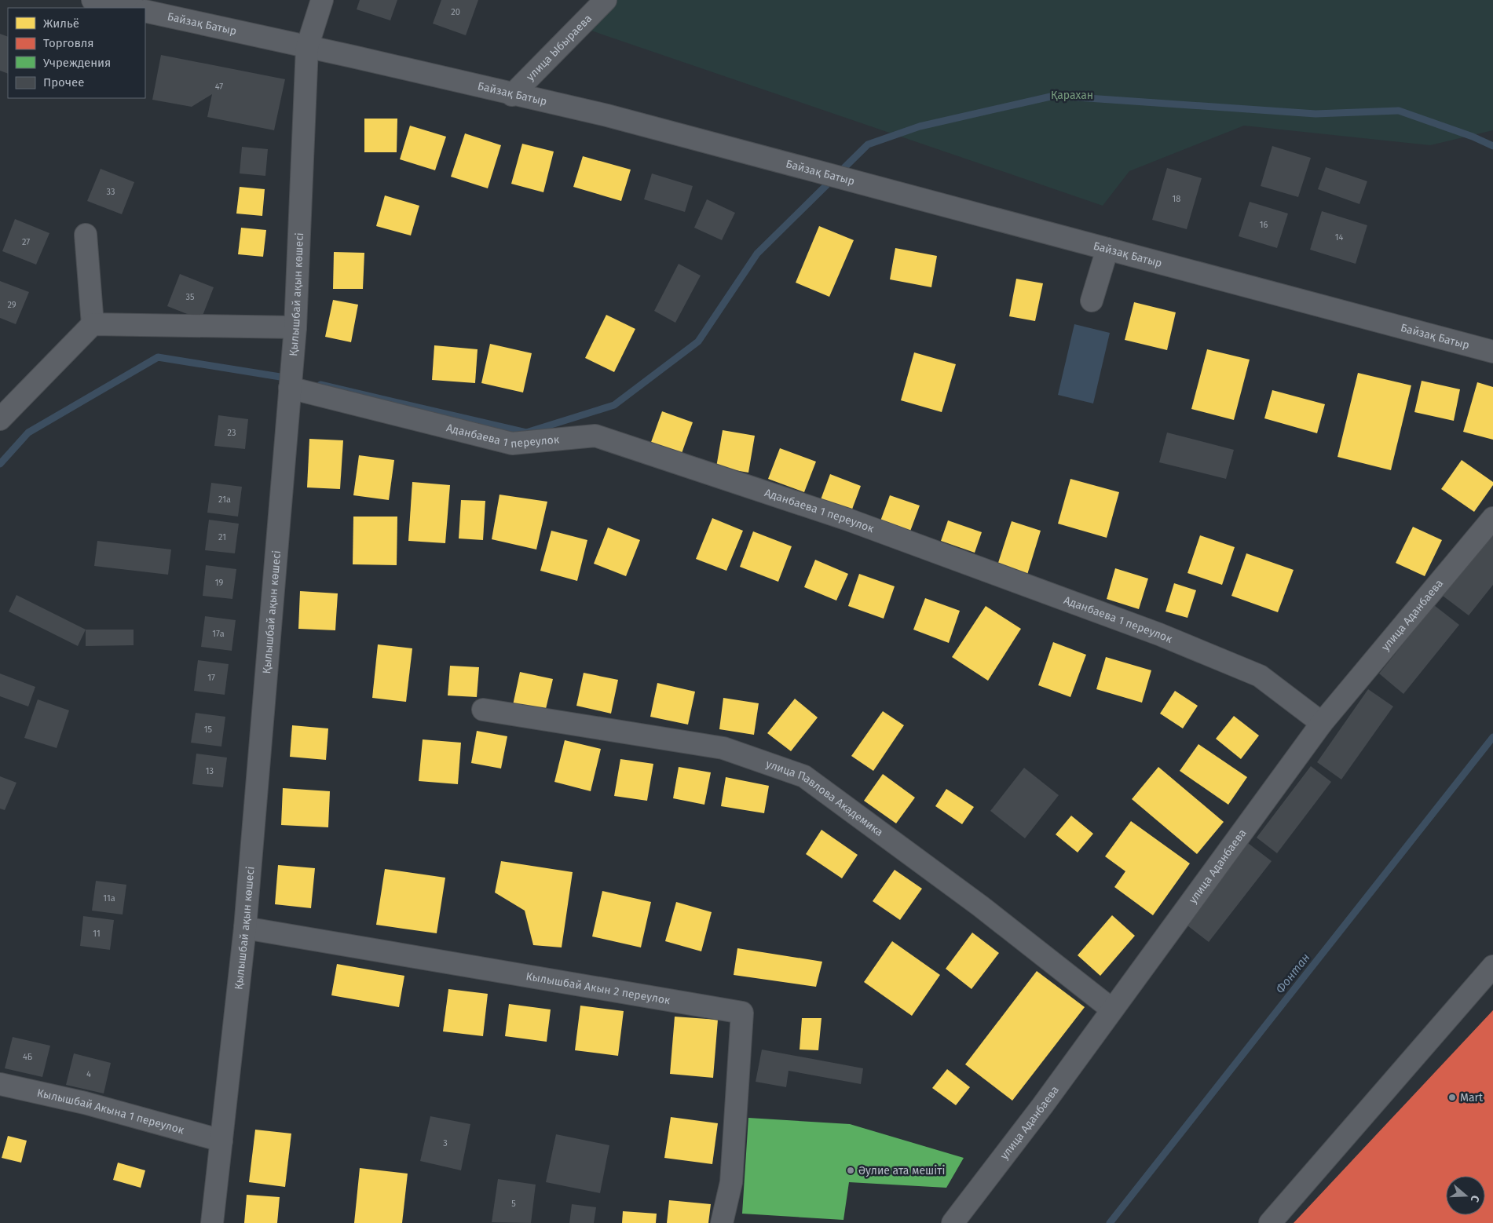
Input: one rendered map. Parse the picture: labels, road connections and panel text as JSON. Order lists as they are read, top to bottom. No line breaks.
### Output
{"streets":{"street":["Байзақ Батыр","улица Ыбыраева","Қылышбай ақын көшесі","Аданбаева 1 переулок","улица Аданбаева","улица Павлова Академика","Кылышбай Акын 2 переулок","Кылышбай Акына 1 переулок"]},"crossings":[["Байзақ Батыр","улица Ыбыраева"],["Байзақ Батыр","Қылышбай ақын көшесі"],["Қылышбай ақын көшесі","Аданбаева 1 переулок"],["Қылышбай ақын көшесі","Кылышбай Акын 2 переулок"],["Қылышбай ақын көшесі","Кылышбай Акына 1 переулок"],["Аданбаева 1 переулок","улица Аданбаева"],["улица Аданбаева","улица Павлова Академика"]],"water":["Фонтан"],"parks":["Қарахан"],"places":["Mart","Әулие ата мешіті"],"house_numbers":["20","47","33","18","16","14","27","35","29","23","21а","21","19","17а","17","15","13","11а","11","4Б","4","3","5"],"legend":["Жильё","Торговля","Учреждения","Прочее"],"north":"right"}
